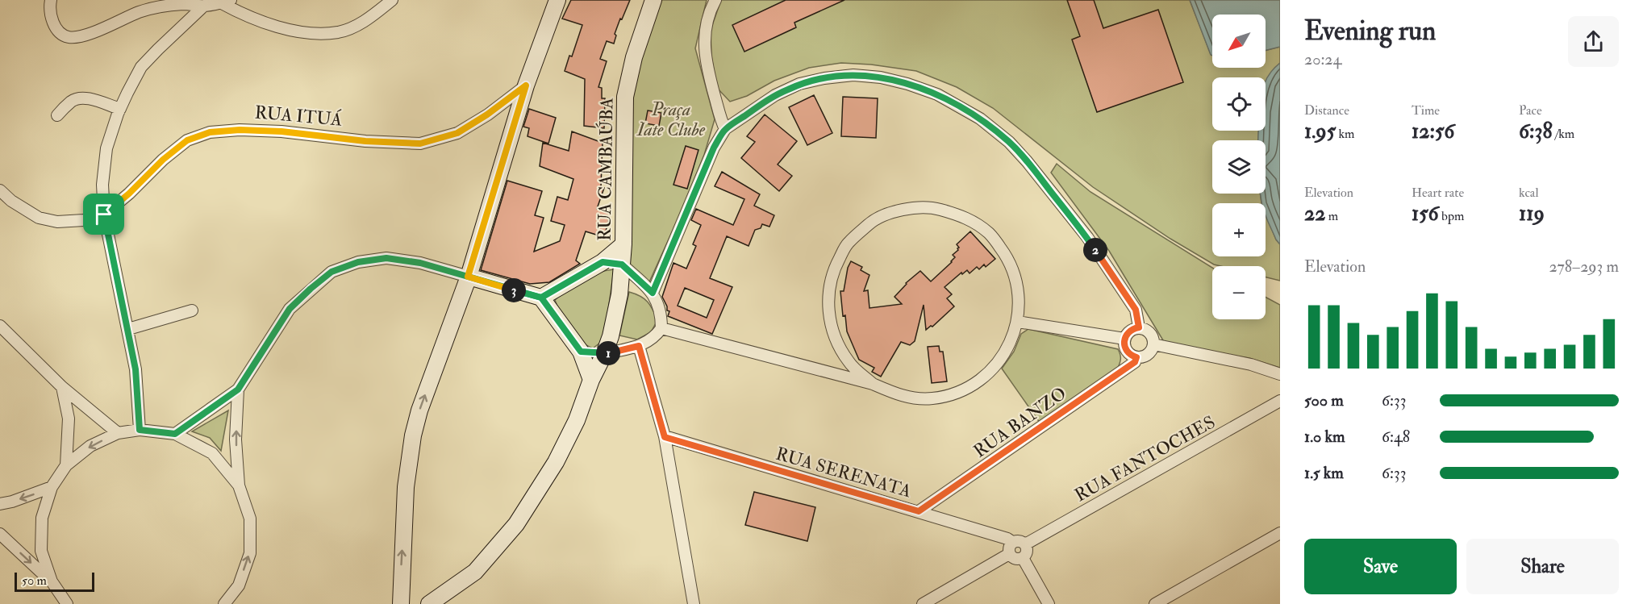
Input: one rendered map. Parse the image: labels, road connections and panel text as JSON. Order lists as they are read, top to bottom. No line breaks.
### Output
{"streets":{"street":["RUA ITUÁ","RUA CAMBAÚBA","RUA BANZO","RUA FANTOCHES","RUA SERENATA"]},"crossings":[["RUA BANZO","RUA SERENATA"],["RUA FANTOCHES","RUA SERENATA"]],"parks":["Praça Iate Clube"],"scale_bar":"50 m","north":"bottom left","page":{"heading":["Evening run","20:24"],"map_buttons":["+","−"],"stats":[["Distance","1.95 km"],["Time","12:56"],["Pace","6:38 /km"],["Elevation","22 m"],["Heart rate","156 bpm"],["kcal","119"]],"pins":["2","3","1"],"chart":["Elevation","278–293 m"],"list":[{"name":"500 m","note":"6:33"},{"name":"1.0 km","note":"6:48"},{"name":"1.5 km","note":"6:33"}],"buttons":["Save","Share"],"scale":"50 m"}}
